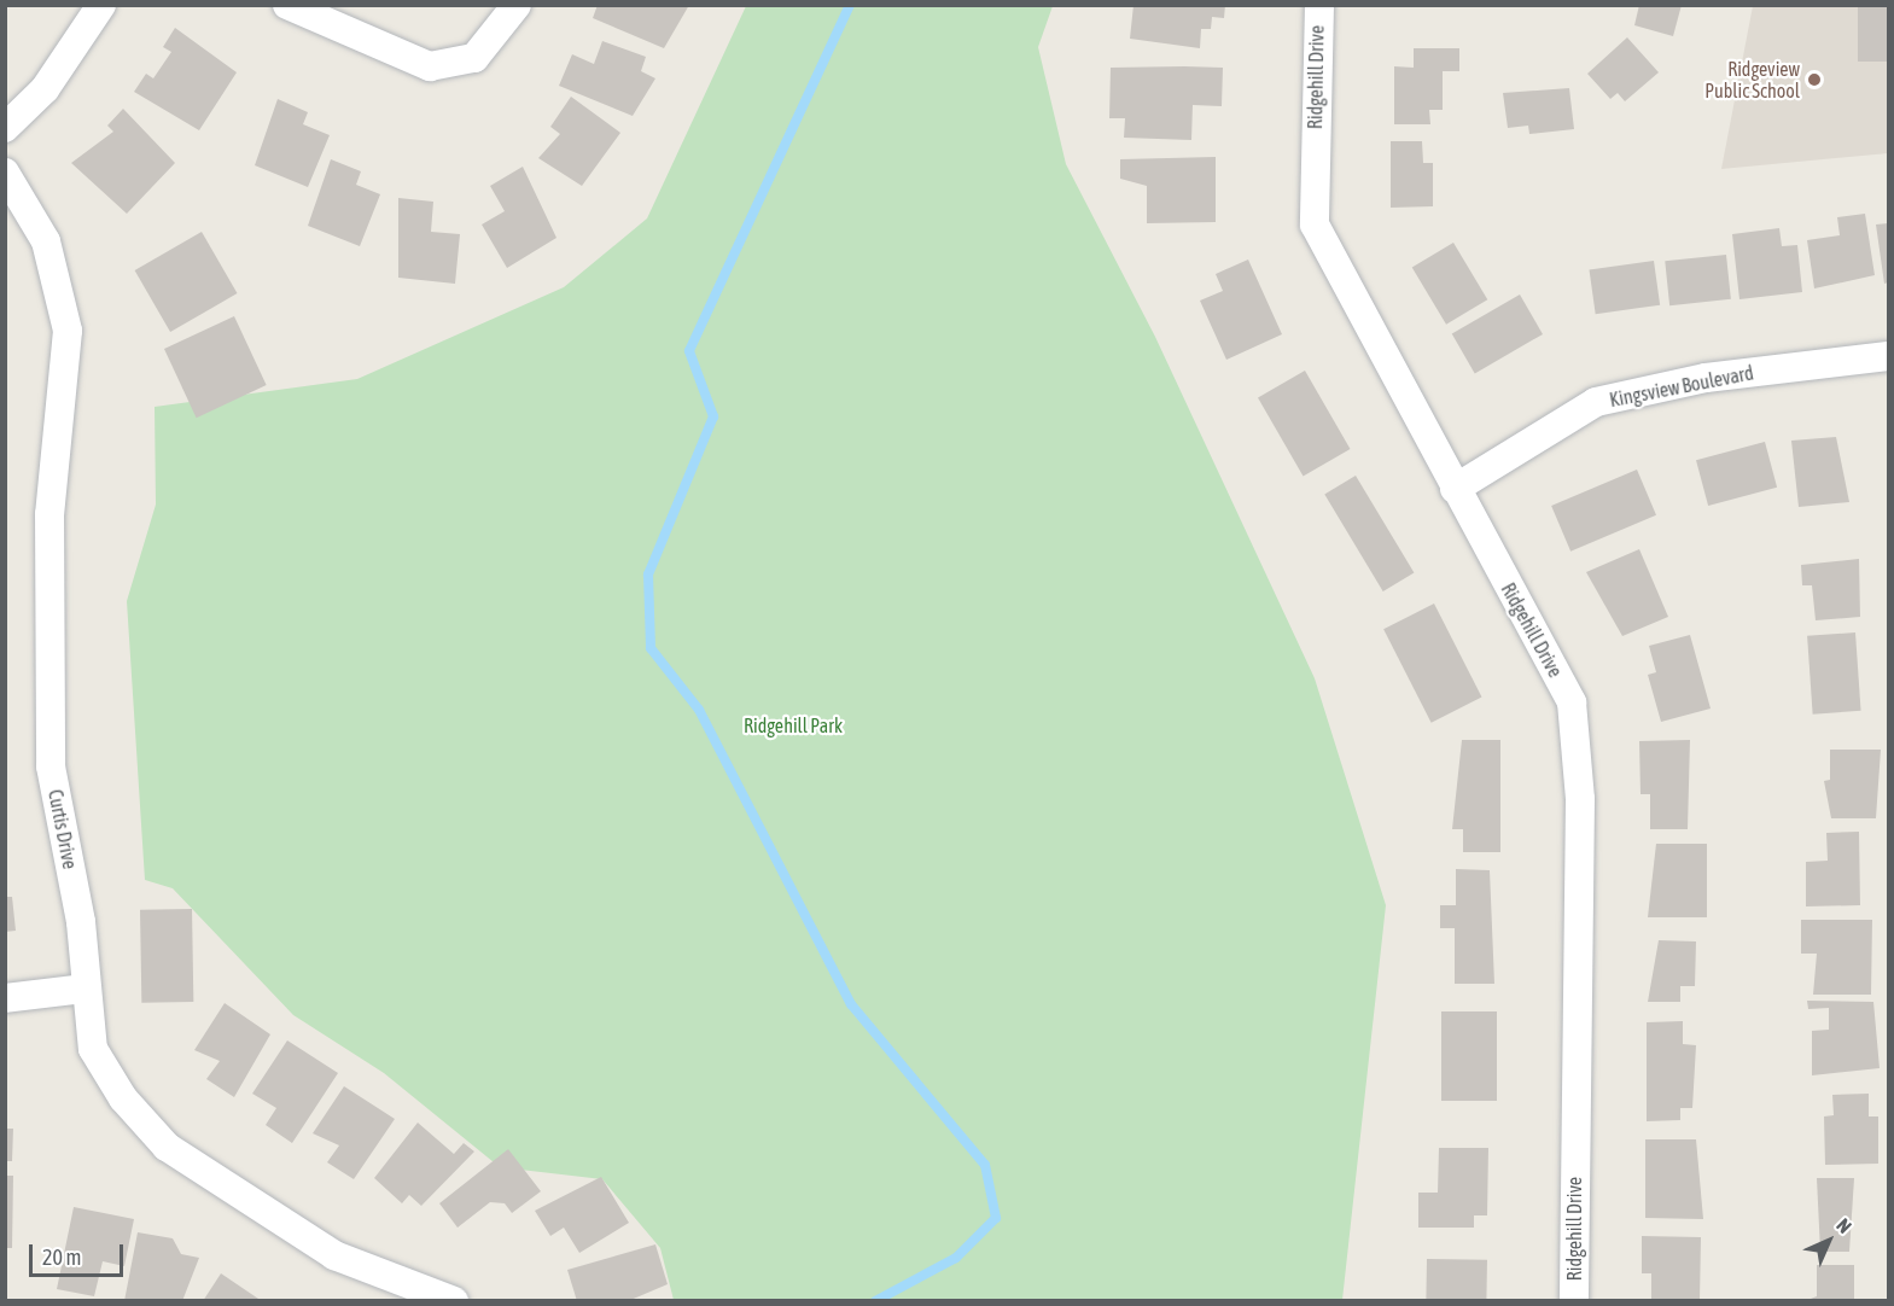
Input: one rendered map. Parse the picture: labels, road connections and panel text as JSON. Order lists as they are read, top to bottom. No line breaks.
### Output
{"streets":{"street":["Ridgehill Drive","Kingsview Boulevard","Curtis Drive"]},"crossings":[["Ridgehill Drive","Kingsview Boulevard"]],"parks":["Ridgehill Park"],"places":["Ridgeview Public School"],"scale_bar":"20 m","north":"top right"}
